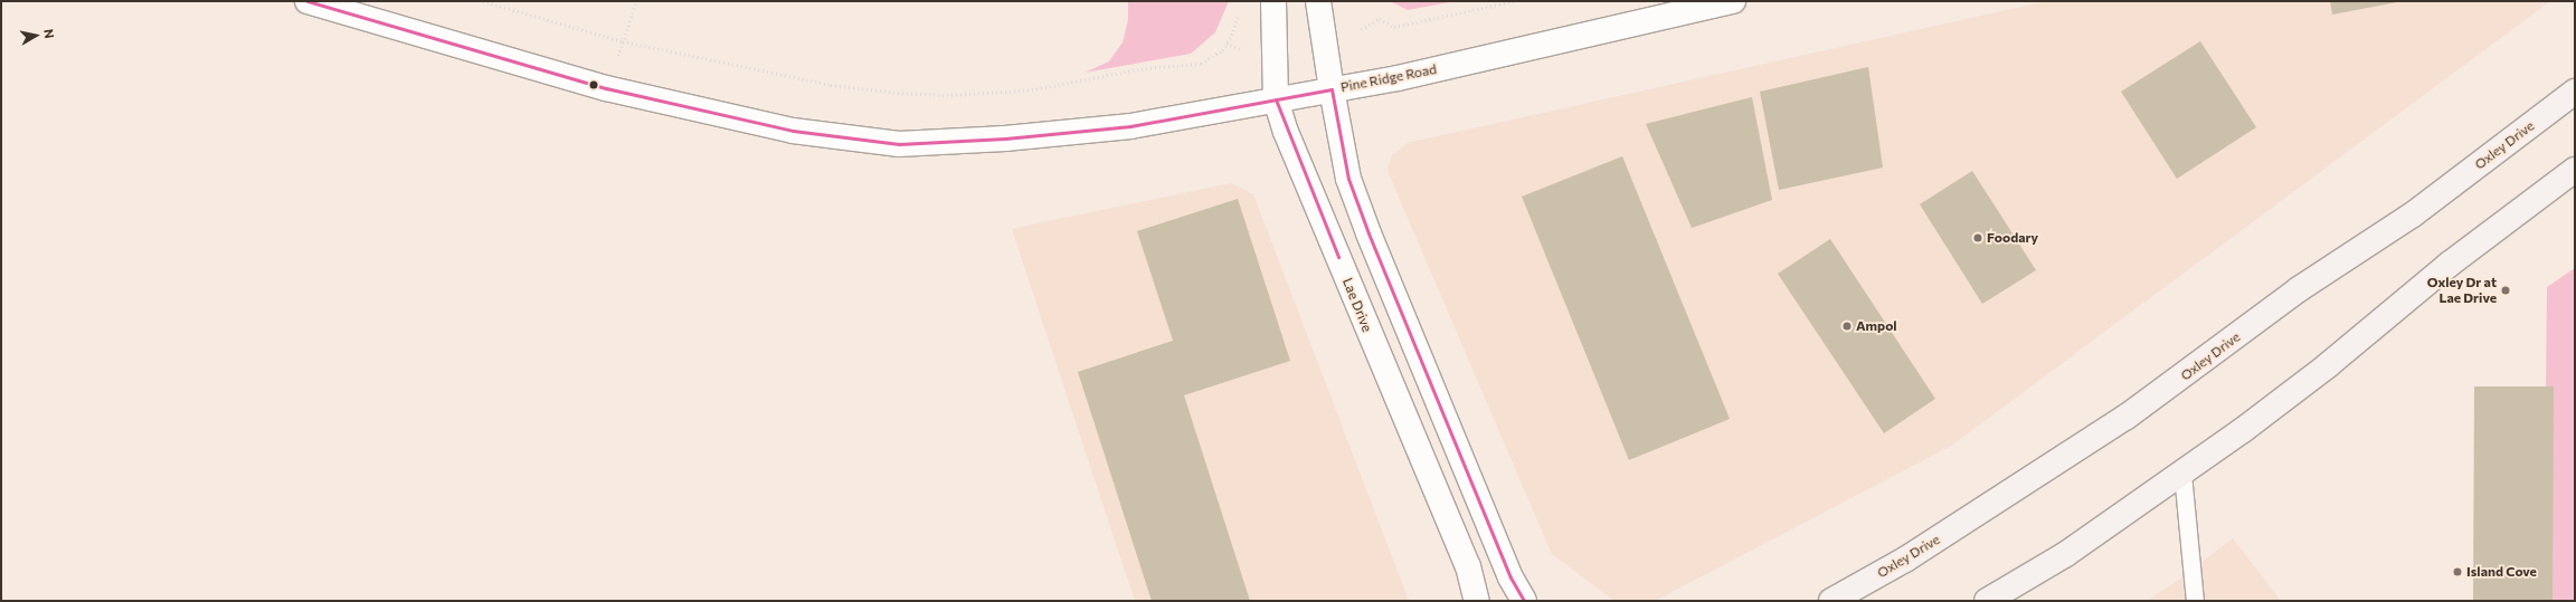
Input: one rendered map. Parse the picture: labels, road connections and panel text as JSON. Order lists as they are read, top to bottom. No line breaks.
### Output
{"streets":{"main road":["Oxley Drive"],"street":["Pine Ridge Road","Lae Drive"]},"crossings":[["Pine Ridge Road","Lae Drive"]],"places":["Foodary","Oxley Dr at Lae Drive","Ampol","Island Cove"],"north":"right"}
